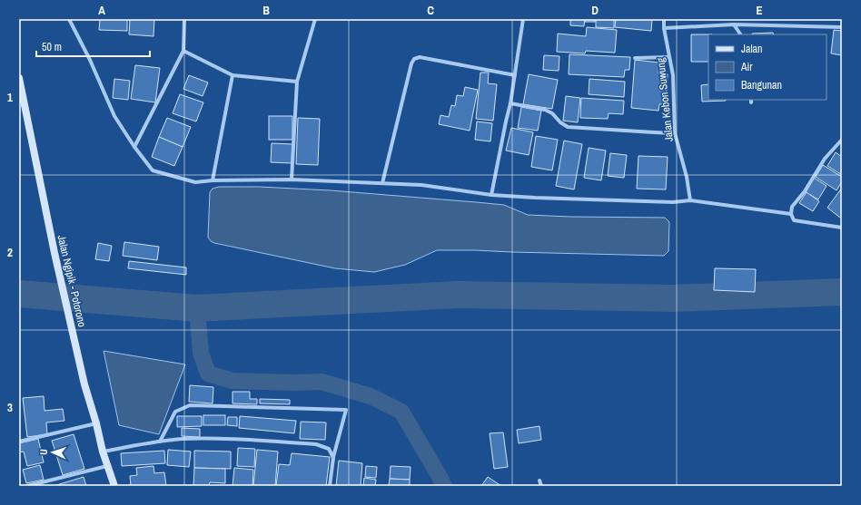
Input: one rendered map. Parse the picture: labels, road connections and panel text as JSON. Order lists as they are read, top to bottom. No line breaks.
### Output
{"streets":{"street":["Jalan Kebon Suwung","Jalan Ngipik - Potorono"]},"legend":["Jalan","Air","Bangunan"],"scale_bar":"50 m","north":"left","grid":{"columns":["A","B","C","D","E"],"rows":["1","2","3"]}}
